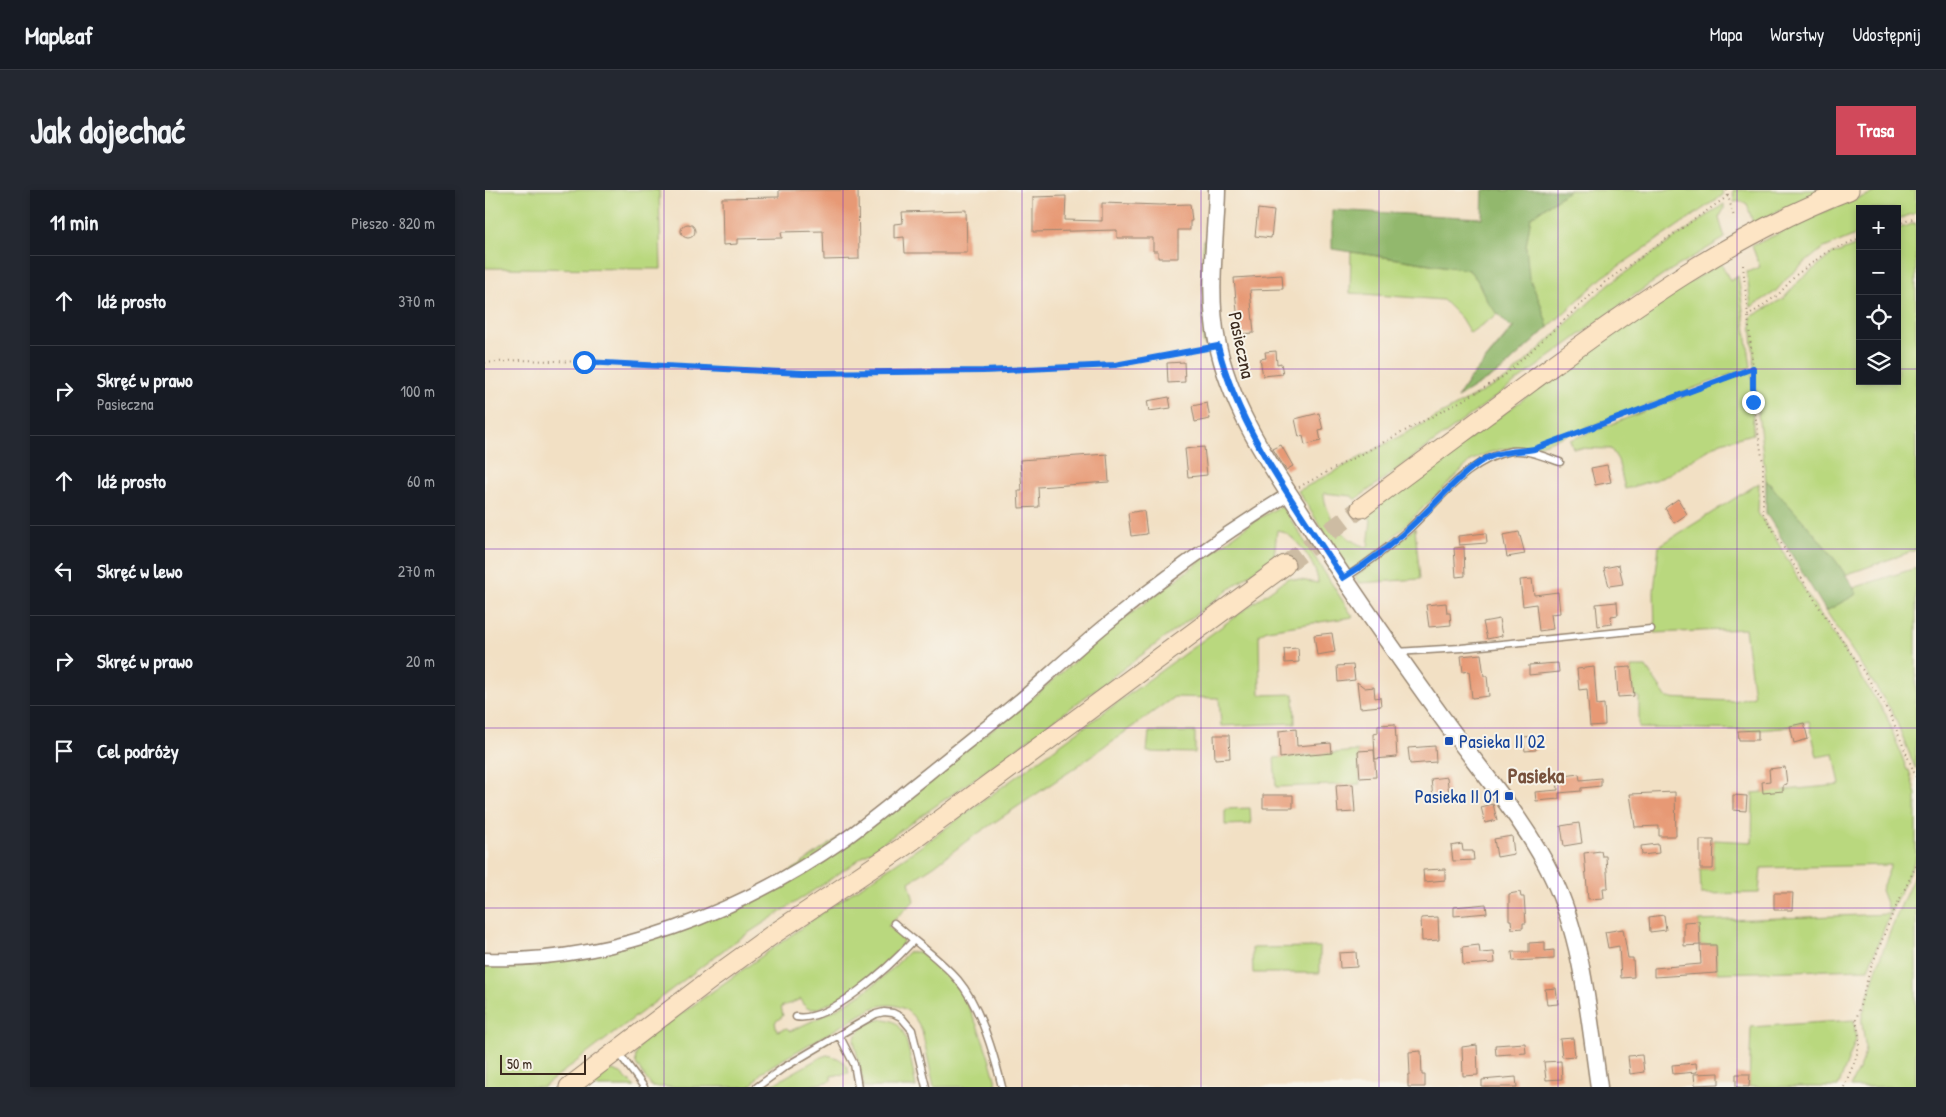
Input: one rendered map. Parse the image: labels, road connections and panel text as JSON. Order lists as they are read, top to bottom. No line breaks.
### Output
{"streets":{"street":["Pasieczna"]},"districts":["Pasieka"],"places":{"transit":["Pasieka II 02","Pasieka II 01"]},"scale_bar":"50 m","page":{"header":"Mapleaf","nav":["Mapa","Warstwy","Udostępnij"],"buttons":"Trasa","title":"Jak dojechać","heading":["11 min","Pieszo · 820 m"],"map_buttons":["+","−"],"list":[["Idź prosto","370 m"],["Skręć w prawo","Pasieczna","100 m"],["Idź prosto","60 m"],["Skręć w lewo","270 m"],["Skręć w prawo","20 m"],"Cel podróży"],"scale":"50 m"}}
